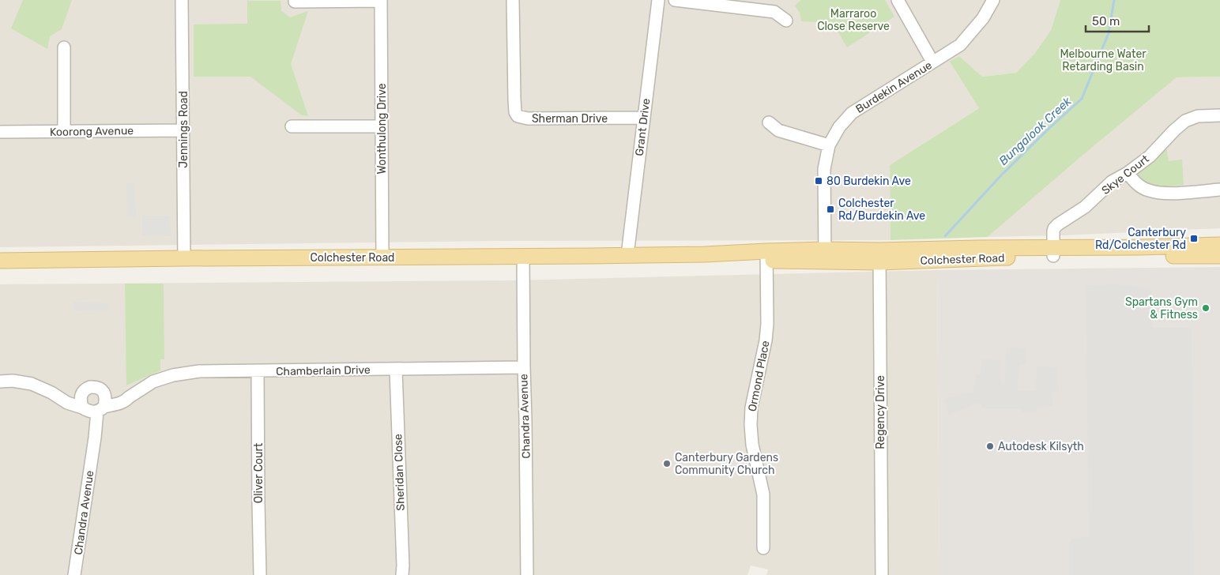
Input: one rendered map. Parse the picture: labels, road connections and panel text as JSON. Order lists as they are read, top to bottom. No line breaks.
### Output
{"streets":{"main road":["Colchester Road"],"street":["Burdekin Avenue","Sherman Drive","Grant Drive","Wonthulong Drive","Jennings Road","Koorong Avenue","Skye Court","Chamberlain Drive","Ormond Place","Regency Drive","Chandra Avenue","Sheridan Close","Oliver Court"]},"crossings":[["Burdekin Avenue","Colchester Road"],["Sherman Drive","Grant Drive"],["Grant Drive","Colchester Road"],["Wonthulong Drive","Colchester Road"],["Jennings Road","Koorong Avenue"],["Jennings Road","Colchester Road"],["Skye Court","Colchester Road"],["Colchester Road","Ormond Place"],["Colchester Road","Regency Drive"],["Colchester Road","Chandra Avenue"],["Chamberlain Drive","Chandra Avenue"],["Chamberlain Drive","Sheridan Close"],["Chamberlain Drive","Oliver Court"]],"water":["Bungalook Creek"],"parks":["Marraroo Close Reserve","Melbourne Water Retarding Basin"],"places":{"transit":["80 Burdekin Ave","Colchester Rd/Burdekin Ave","Canterbury Rd/Colchester Rd"],"other":["Spartans Gym & Fitness","Autodesk Kilsyth","Canterbury Gardens Community Church"]},"scale_bar":"50 m"}
